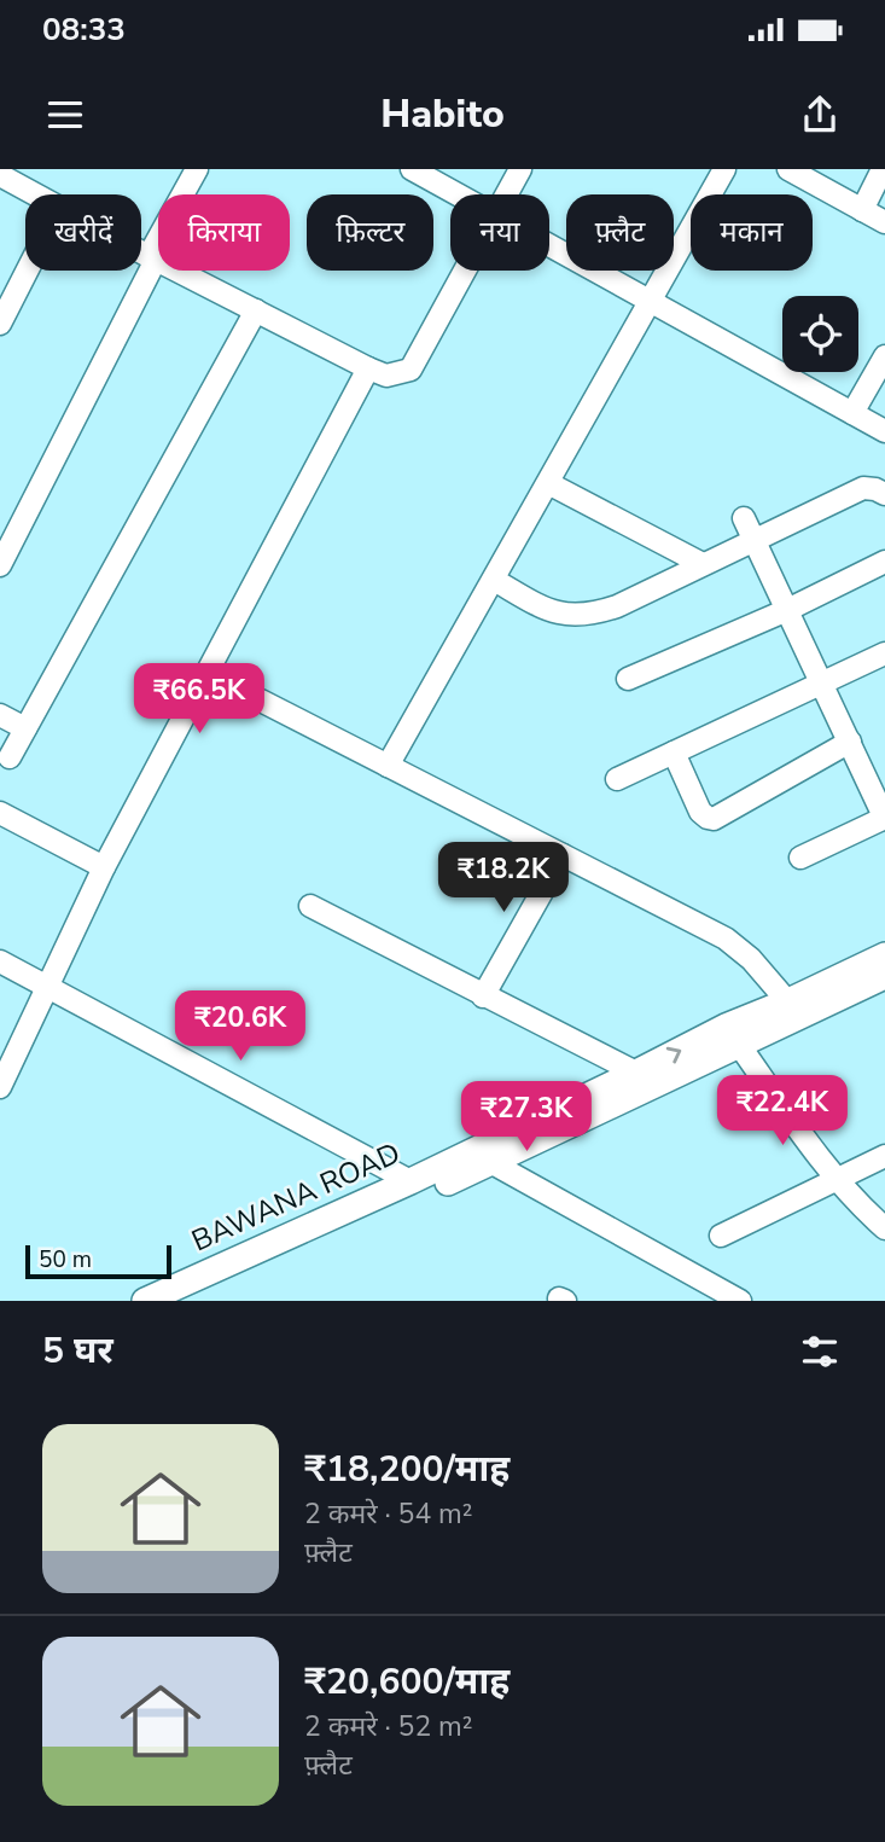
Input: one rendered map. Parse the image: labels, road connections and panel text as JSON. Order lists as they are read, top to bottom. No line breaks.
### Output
{"streets":{"street":["BAWANA ROAD"]},"scale_bar":"50 m","page":{"status":"08:33","header":"Habito","chip":["खरीदें","किराया","फ़िल्टर","नया","फ़्लैट","मकान"],"price":["₹66.5K","₹18.2K","₹20.6K","₹22.4K","₹27.3K"],"scale":"50 m","heading":"5 घर","list":[{"name":"₹18,200/माह","note":"2 कमरे · 54 m² · फ़्लैट"},{"name":"₹20,600/माह","note":"2 कमरे · 52 m² · फ़्लैट"}]}}
